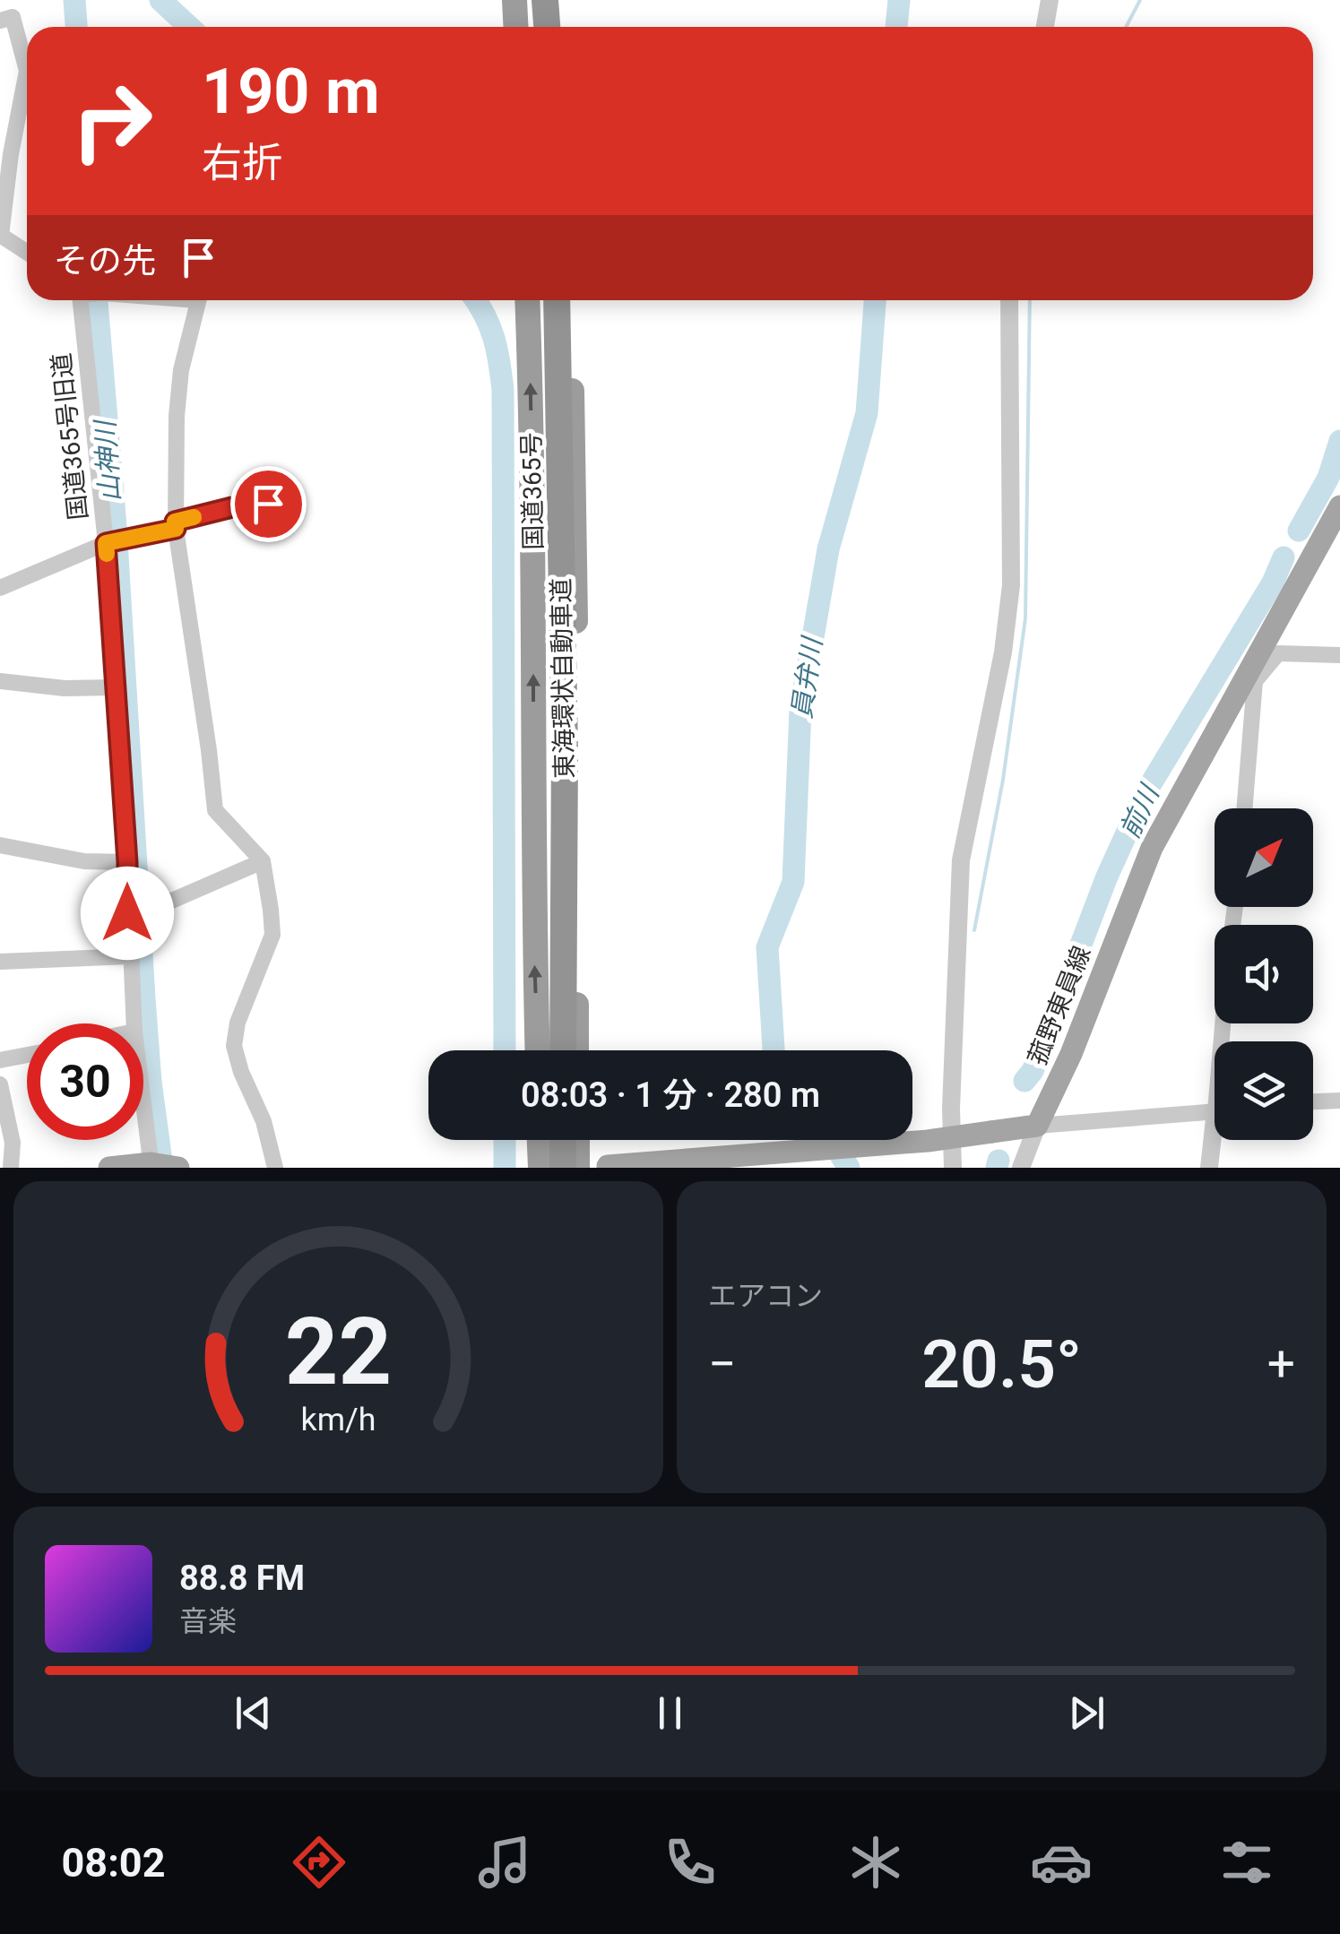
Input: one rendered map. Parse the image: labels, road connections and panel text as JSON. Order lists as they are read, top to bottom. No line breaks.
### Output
{"streets":{"highway":["国道365号","東海環状自動車道"],"main road":["菰野東員線"],"street":["国道365号旧道"]},"water":["山神川","員弁川","前川"],"north":"top right","page":{"turn":["190 m","右折"],"then":"その先","limit":"30","trip":"08:03 · 1 分 · 280 m","tile":"エアコン","heat":["−","20.5°","+"],"song":["88.8 FM","音楽"],"tabs":"08:02","gauge":["22","km/h"]}}
